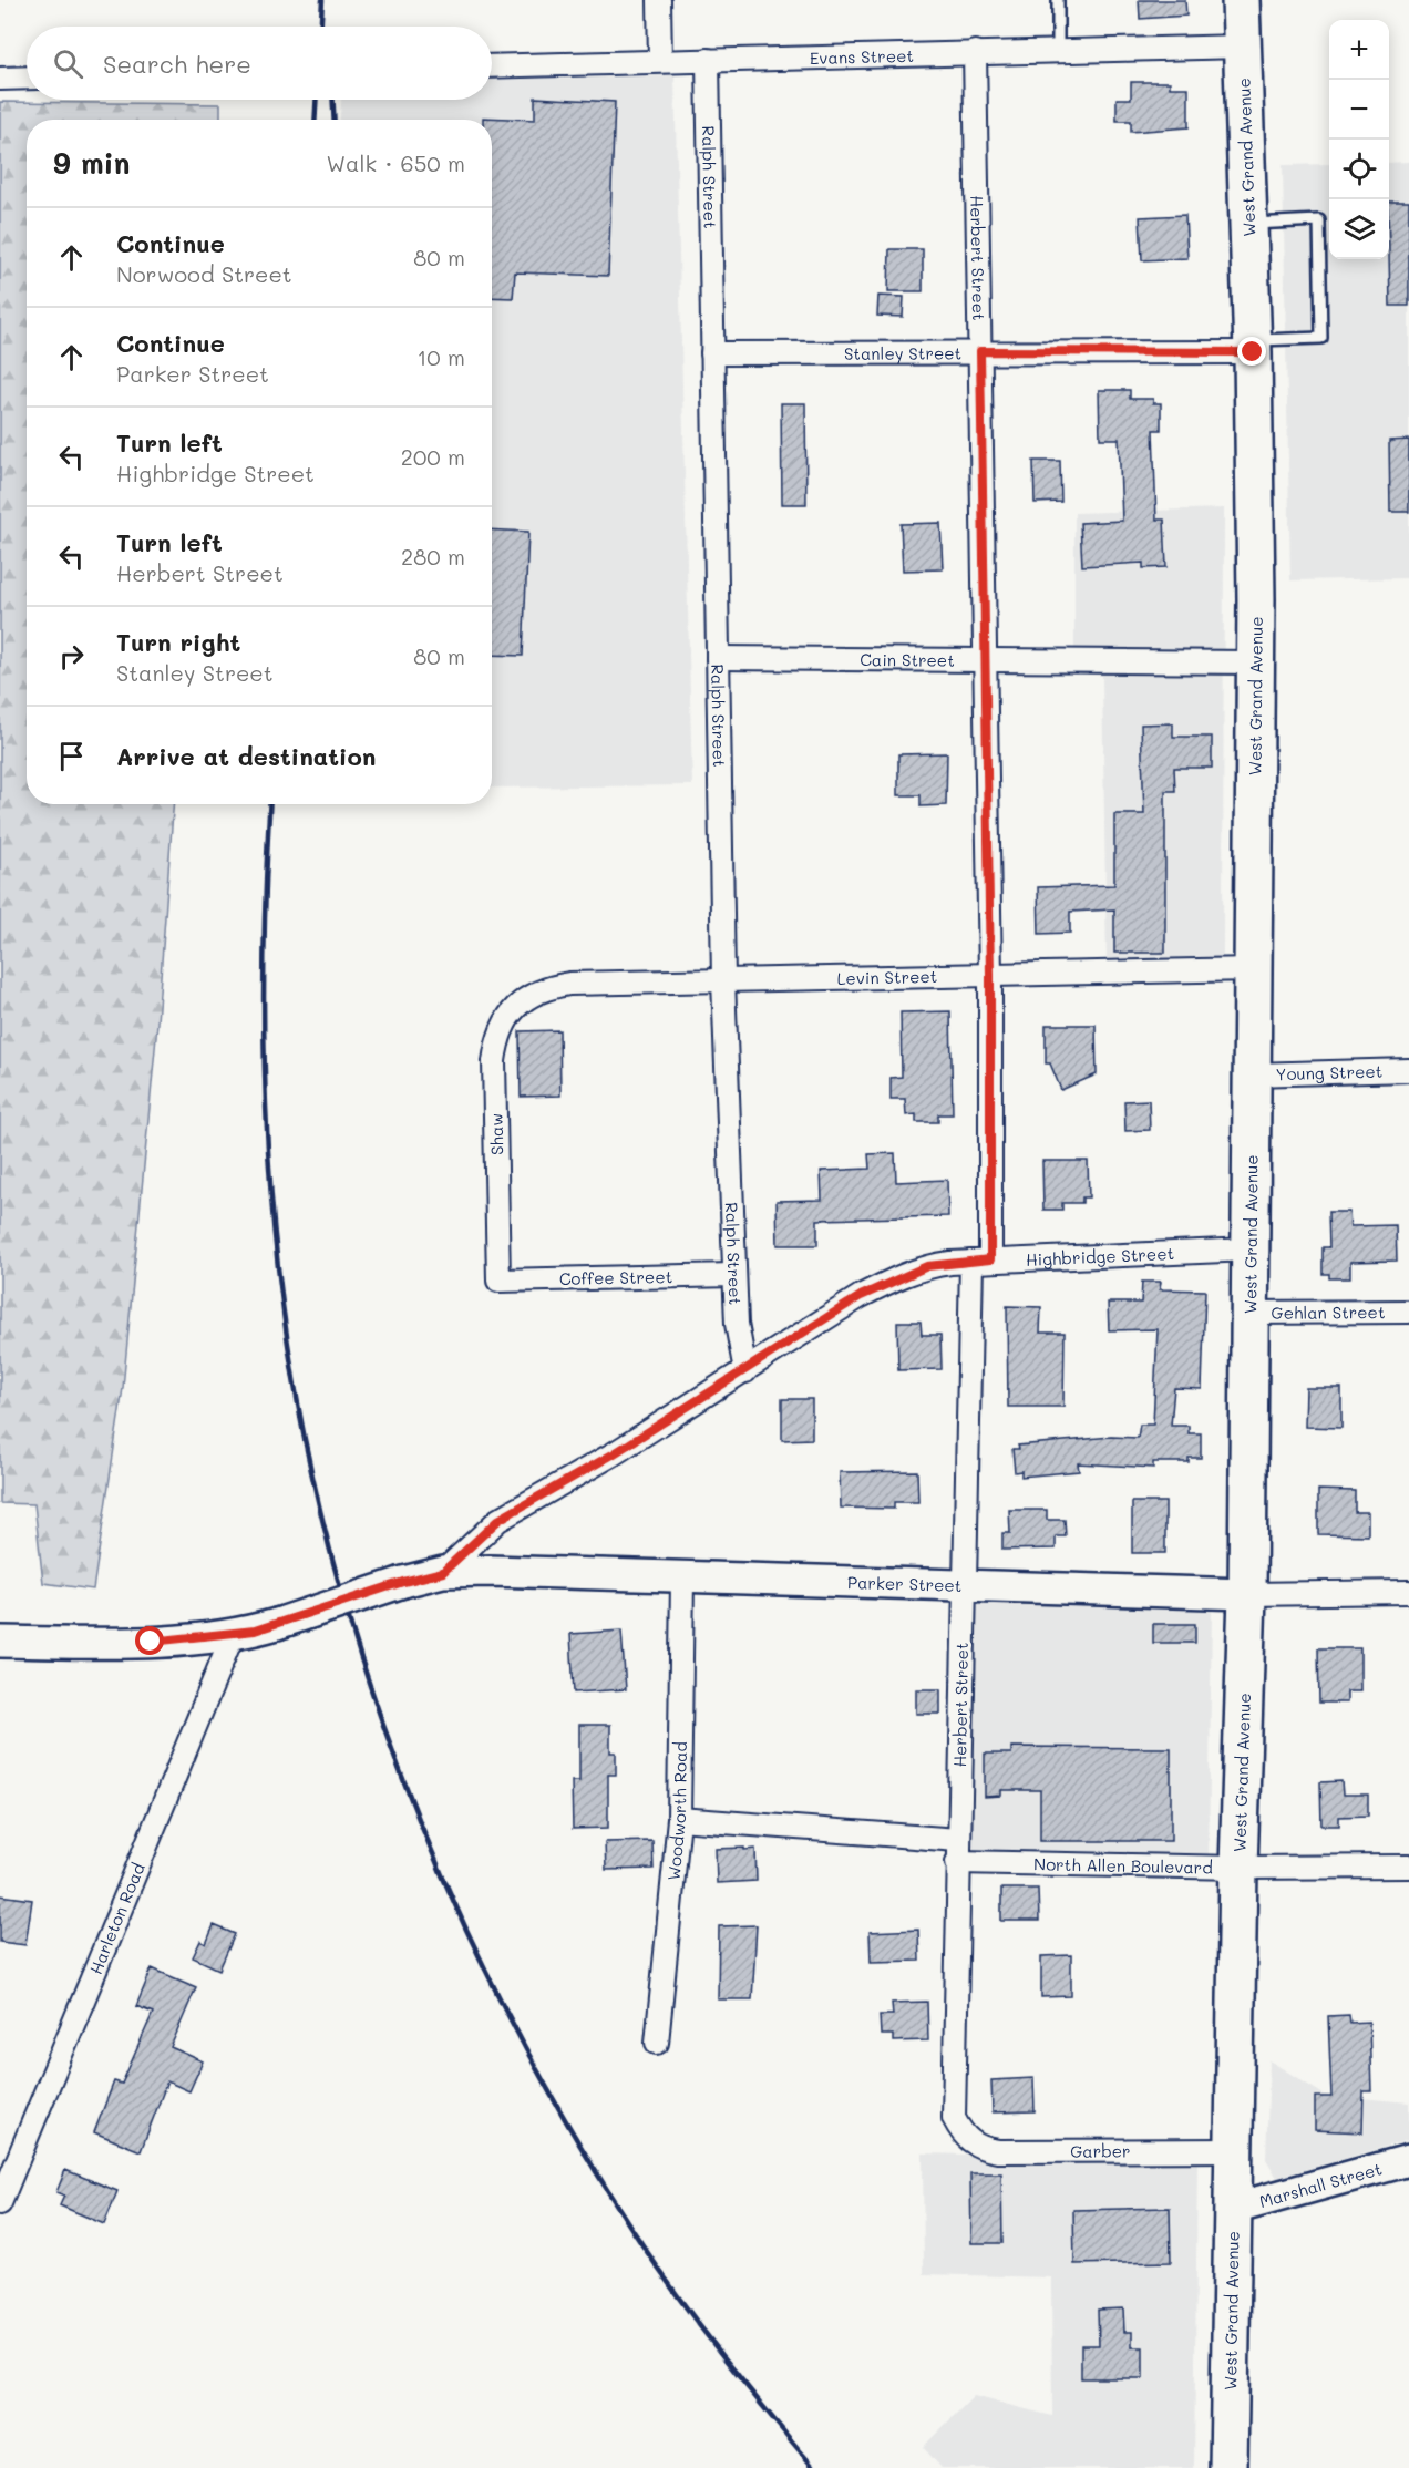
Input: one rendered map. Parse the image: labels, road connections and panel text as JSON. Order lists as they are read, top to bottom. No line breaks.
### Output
{"streets":{"highway":["West Grand Avenue"],"street":["Evans Street","Ralph Street","Herbert Street","Stanley Street","Cain Street","Levin Street","Young Street","Shaw","Highbridge Street","Coffee Street","Gehlan Street","Parker Street","Woodworth Road","North Allen Boulevard","Harleton Road","Garber","Marshall Street"]},"crossings":[["Evans Street","West Grand Avenue"],["Evans Street","Ralph Street"],["Evans Street","Herbert Street"],["West Grand Avenue","Stanley Street"],["West Grand Avenue","Cain Street"],["West Grand Avenue","Levin Street"],["West Grand Avenue","Young Street"],["West Grand Avenue","Highbridge Street"],["West Grand Avenue","Gehlan Street"],["West Grand Avenue","Parker Street"],["West Grand Avenue","North Allen Boulevard"],["West Grand Avenue","Garber"],["West Grand Avenue","Marshall Street"],["Ralph Street","Stanley Street"],["Ralph Street","Cain Street"],["Ralph Street","Levin Street"],["Ralph Street","Highbridge Street"],["Ralph Street","Coffee Street"],["Herbert Street","Stanley Street"],["Herbert Street","Cain Street"],["Herbert Street","Levin Street"],["Herbert Street","Highbridge Street"],["Herbert Street","Parker Street"],["Herbert Street","North Allen Boulevard"],["Herbert Street","Garber"],["Levin Street","Shaw"],["Shaw","Coffee Street"],["Highbridge Street","Parker Street"],["Parker Street","Woodworth Road"],["Parker Street","Harleton Road"],["Woodworth Road","North Allen Boulevard"]],"page":{"map_buttons":["+","−"],"search":"Search here","heading":["9 min","Walk · 650 m"],"list":[["Continue","Norwood Street","80 m"],["Continue","Parker Street","10 m"],["Turn left","Highbridge Street","200 m"],["Turn left","Herbert Street","280 m"],["Turn right","Stanley Street","80 m"],"Arrive at destination"]}}
